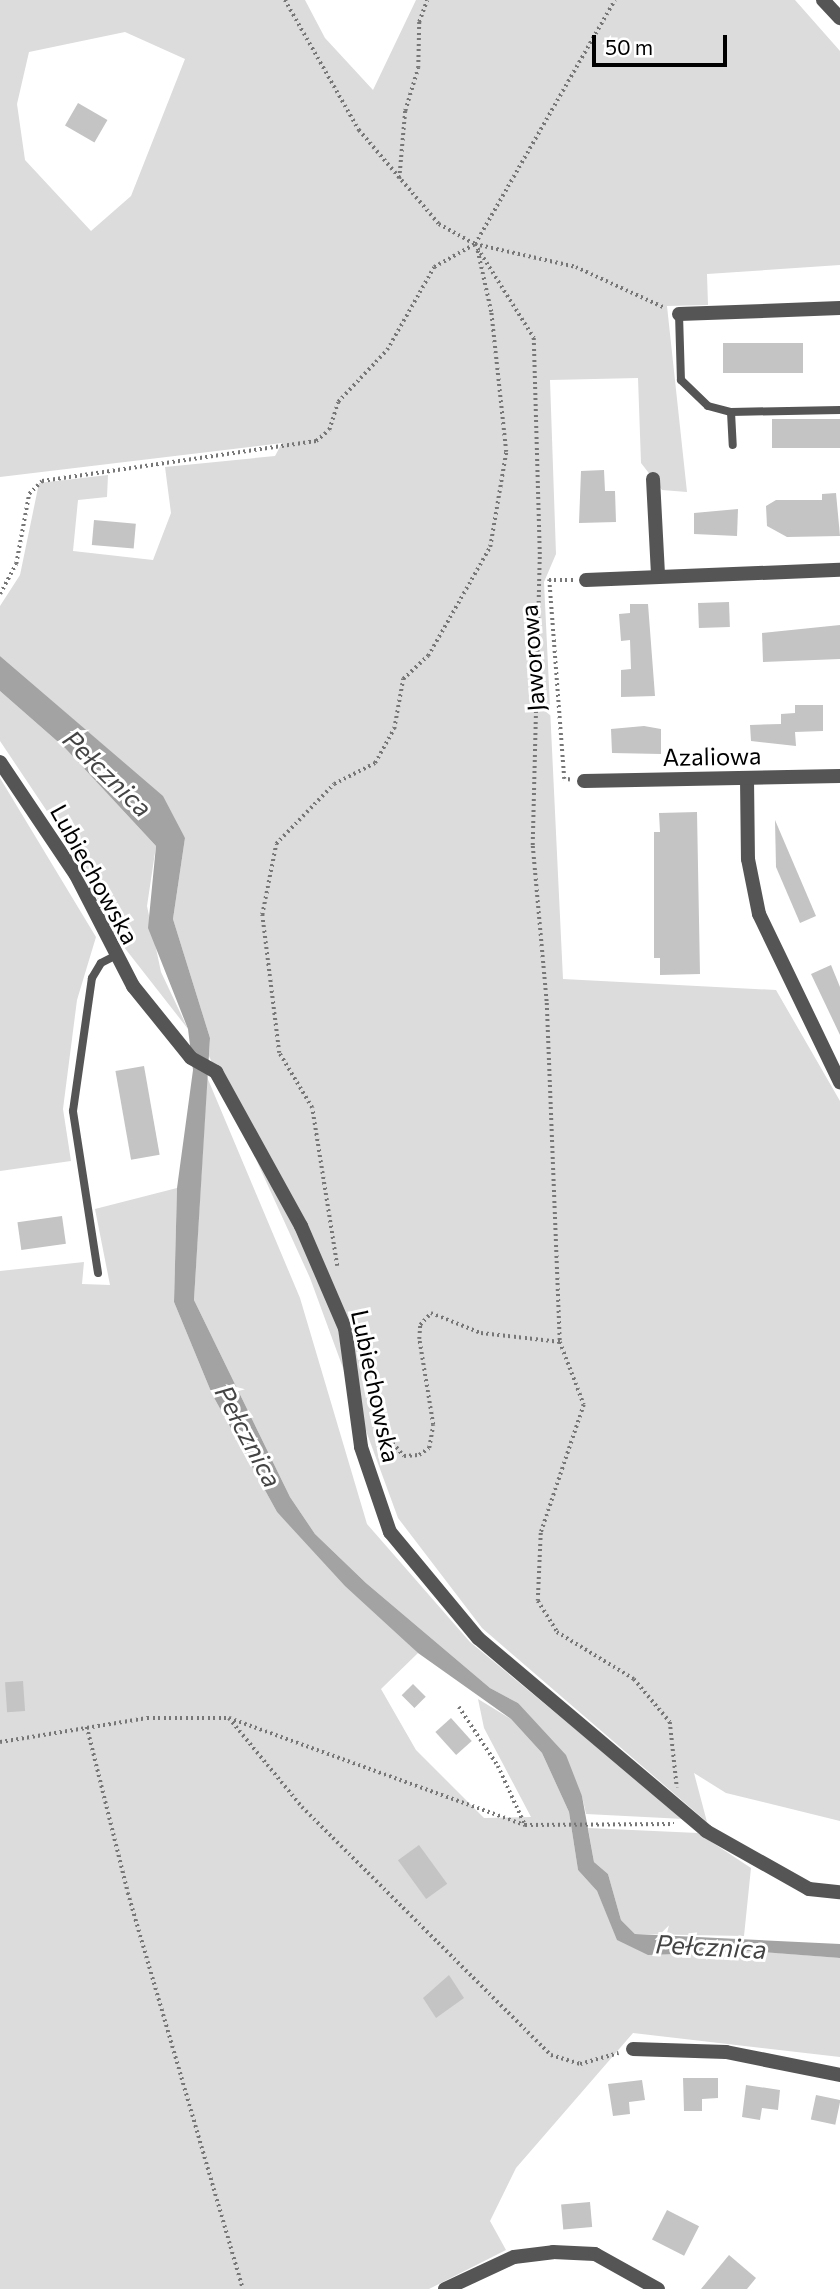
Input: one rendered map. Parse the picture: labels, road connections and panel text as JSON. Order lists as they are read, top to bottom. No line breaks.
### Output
{"streets":{"street":["Azaliowa","Lubiechowska"],"path":["Jaworowa"]},"crossings":[["Jaworowa","Azaliowa"]],"water":["Pełcznica"],"scale_bar":"50 m"}
